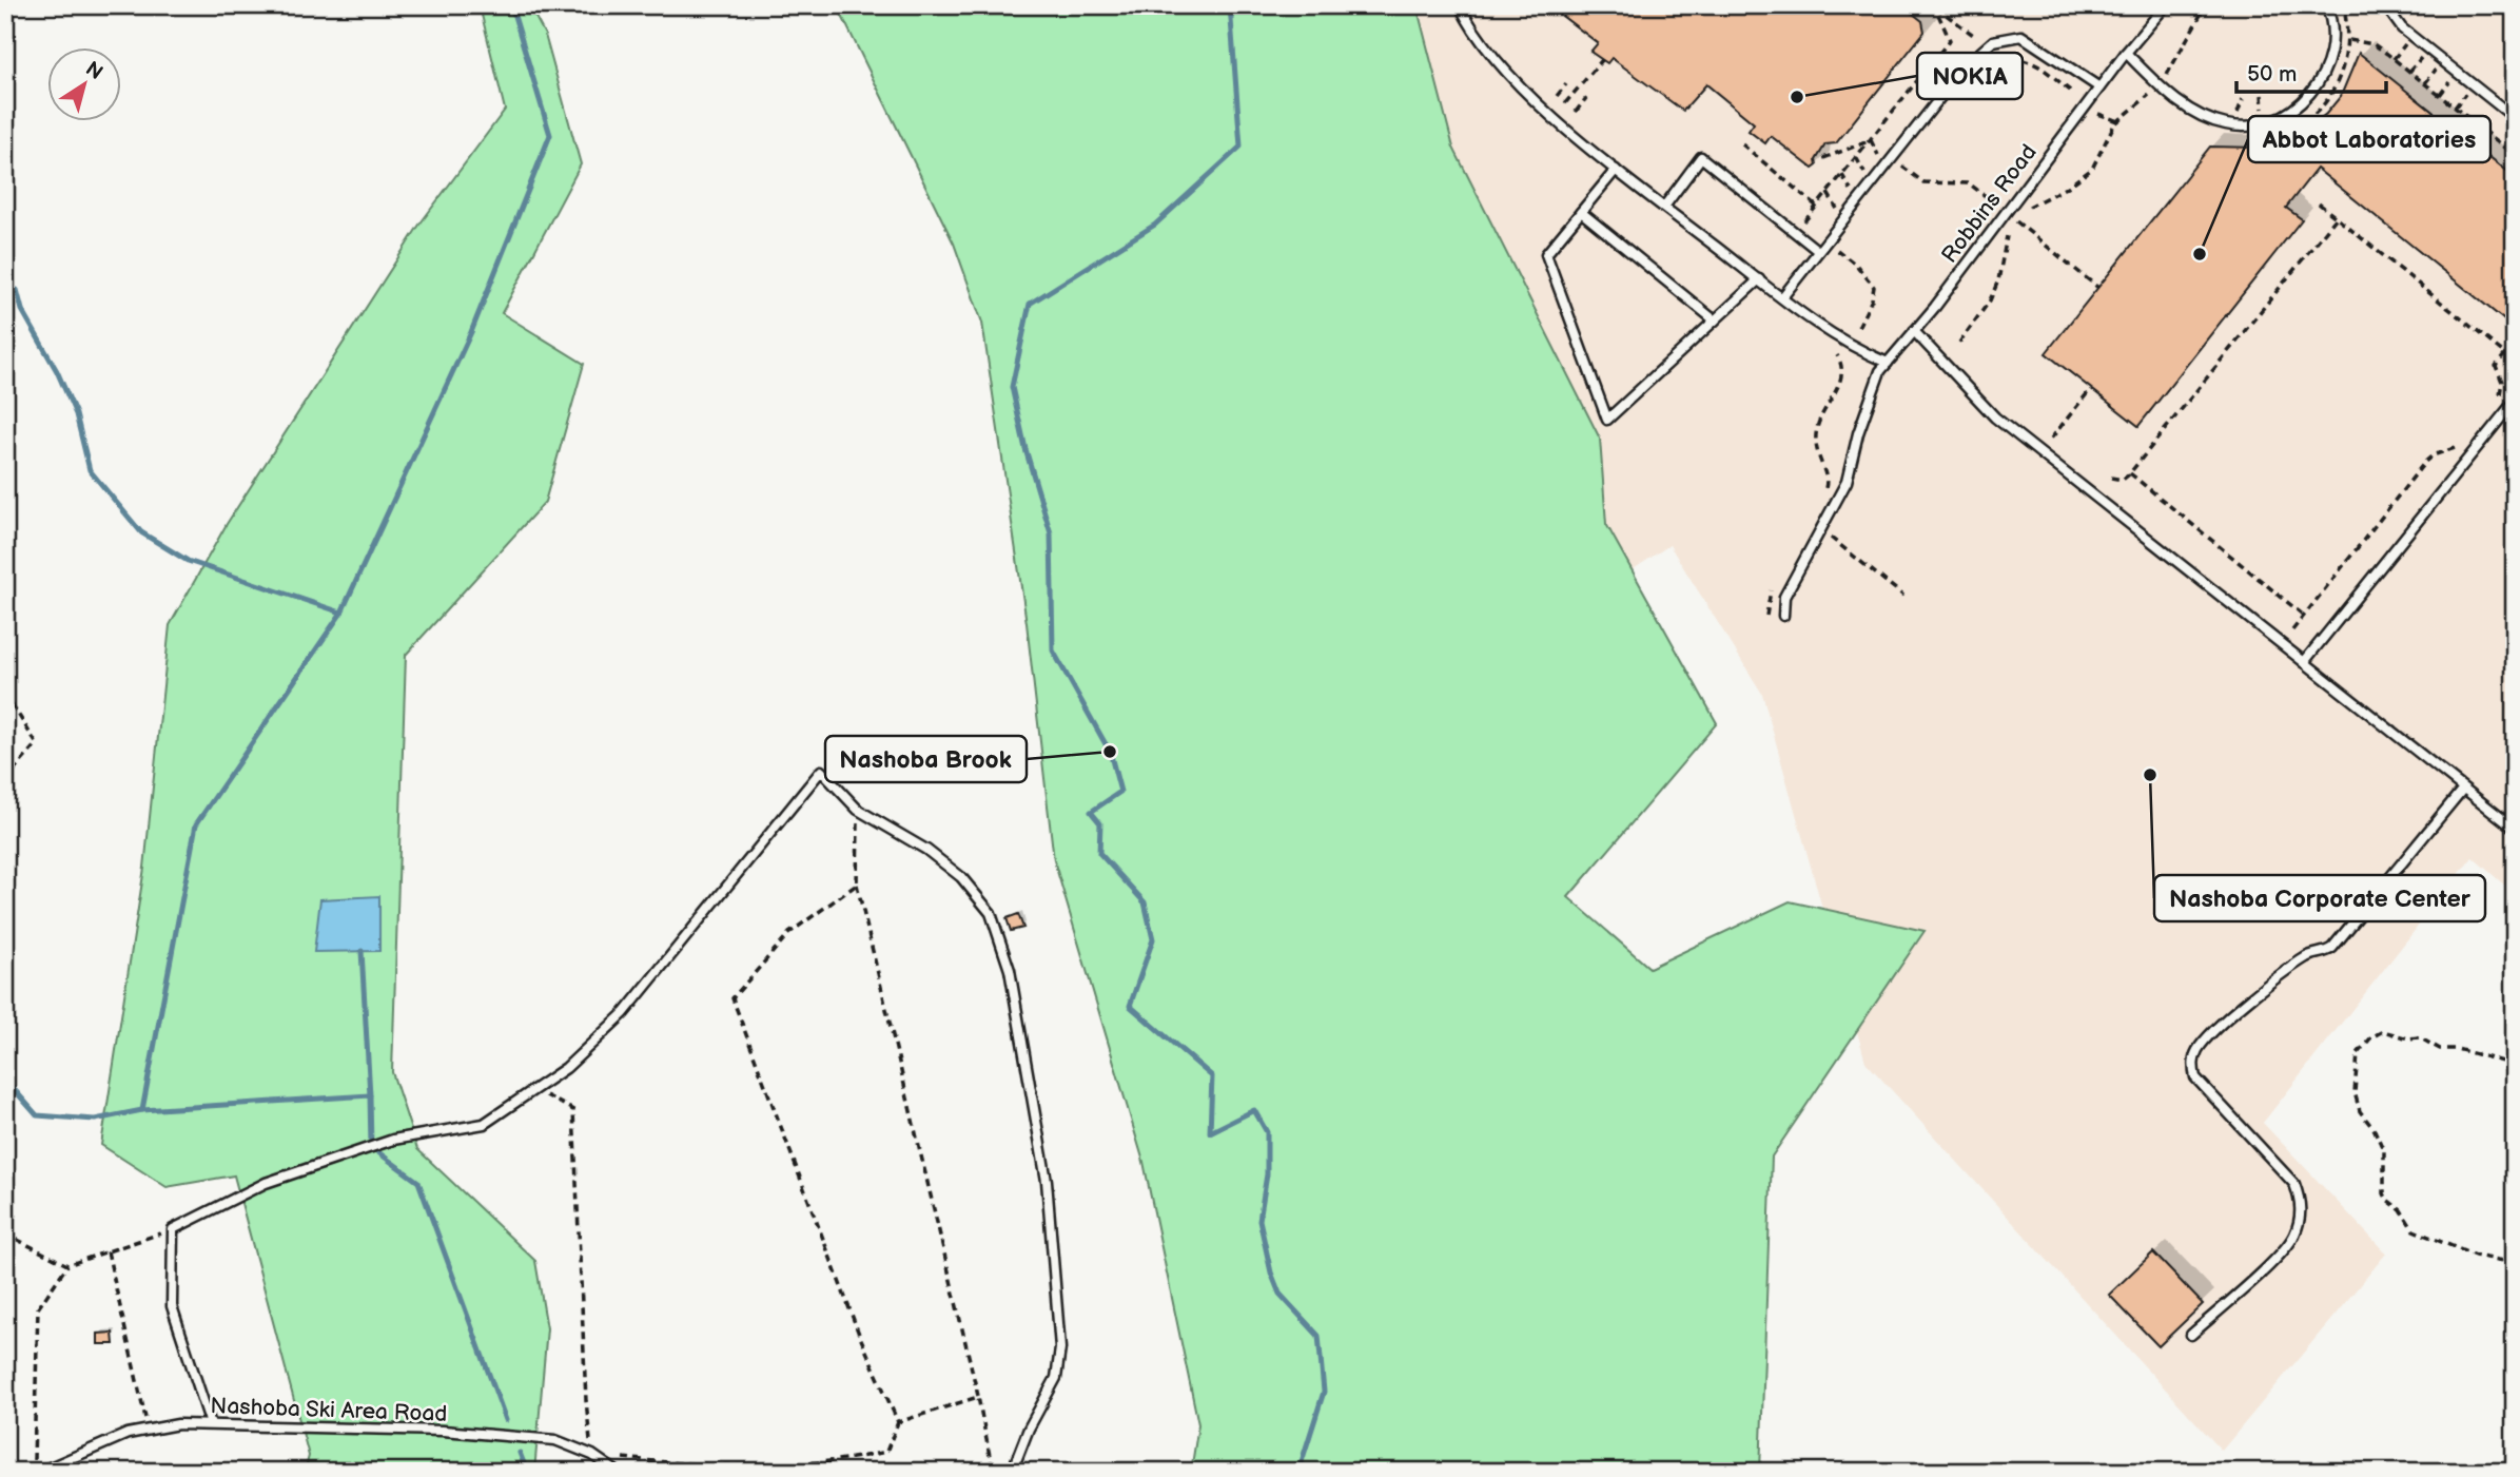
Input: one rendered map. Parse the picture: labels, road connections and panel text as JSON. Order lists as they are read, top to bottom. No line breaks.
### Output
{"streets":{"lane":["Robbins Road","Nashoba Ski Area Road"]},"places":["NOKIA","Abbot Laboratories","Nashoba Brook","Nashoba Corporate Center"],"scale_bar":"50 m","north":"top right"}
